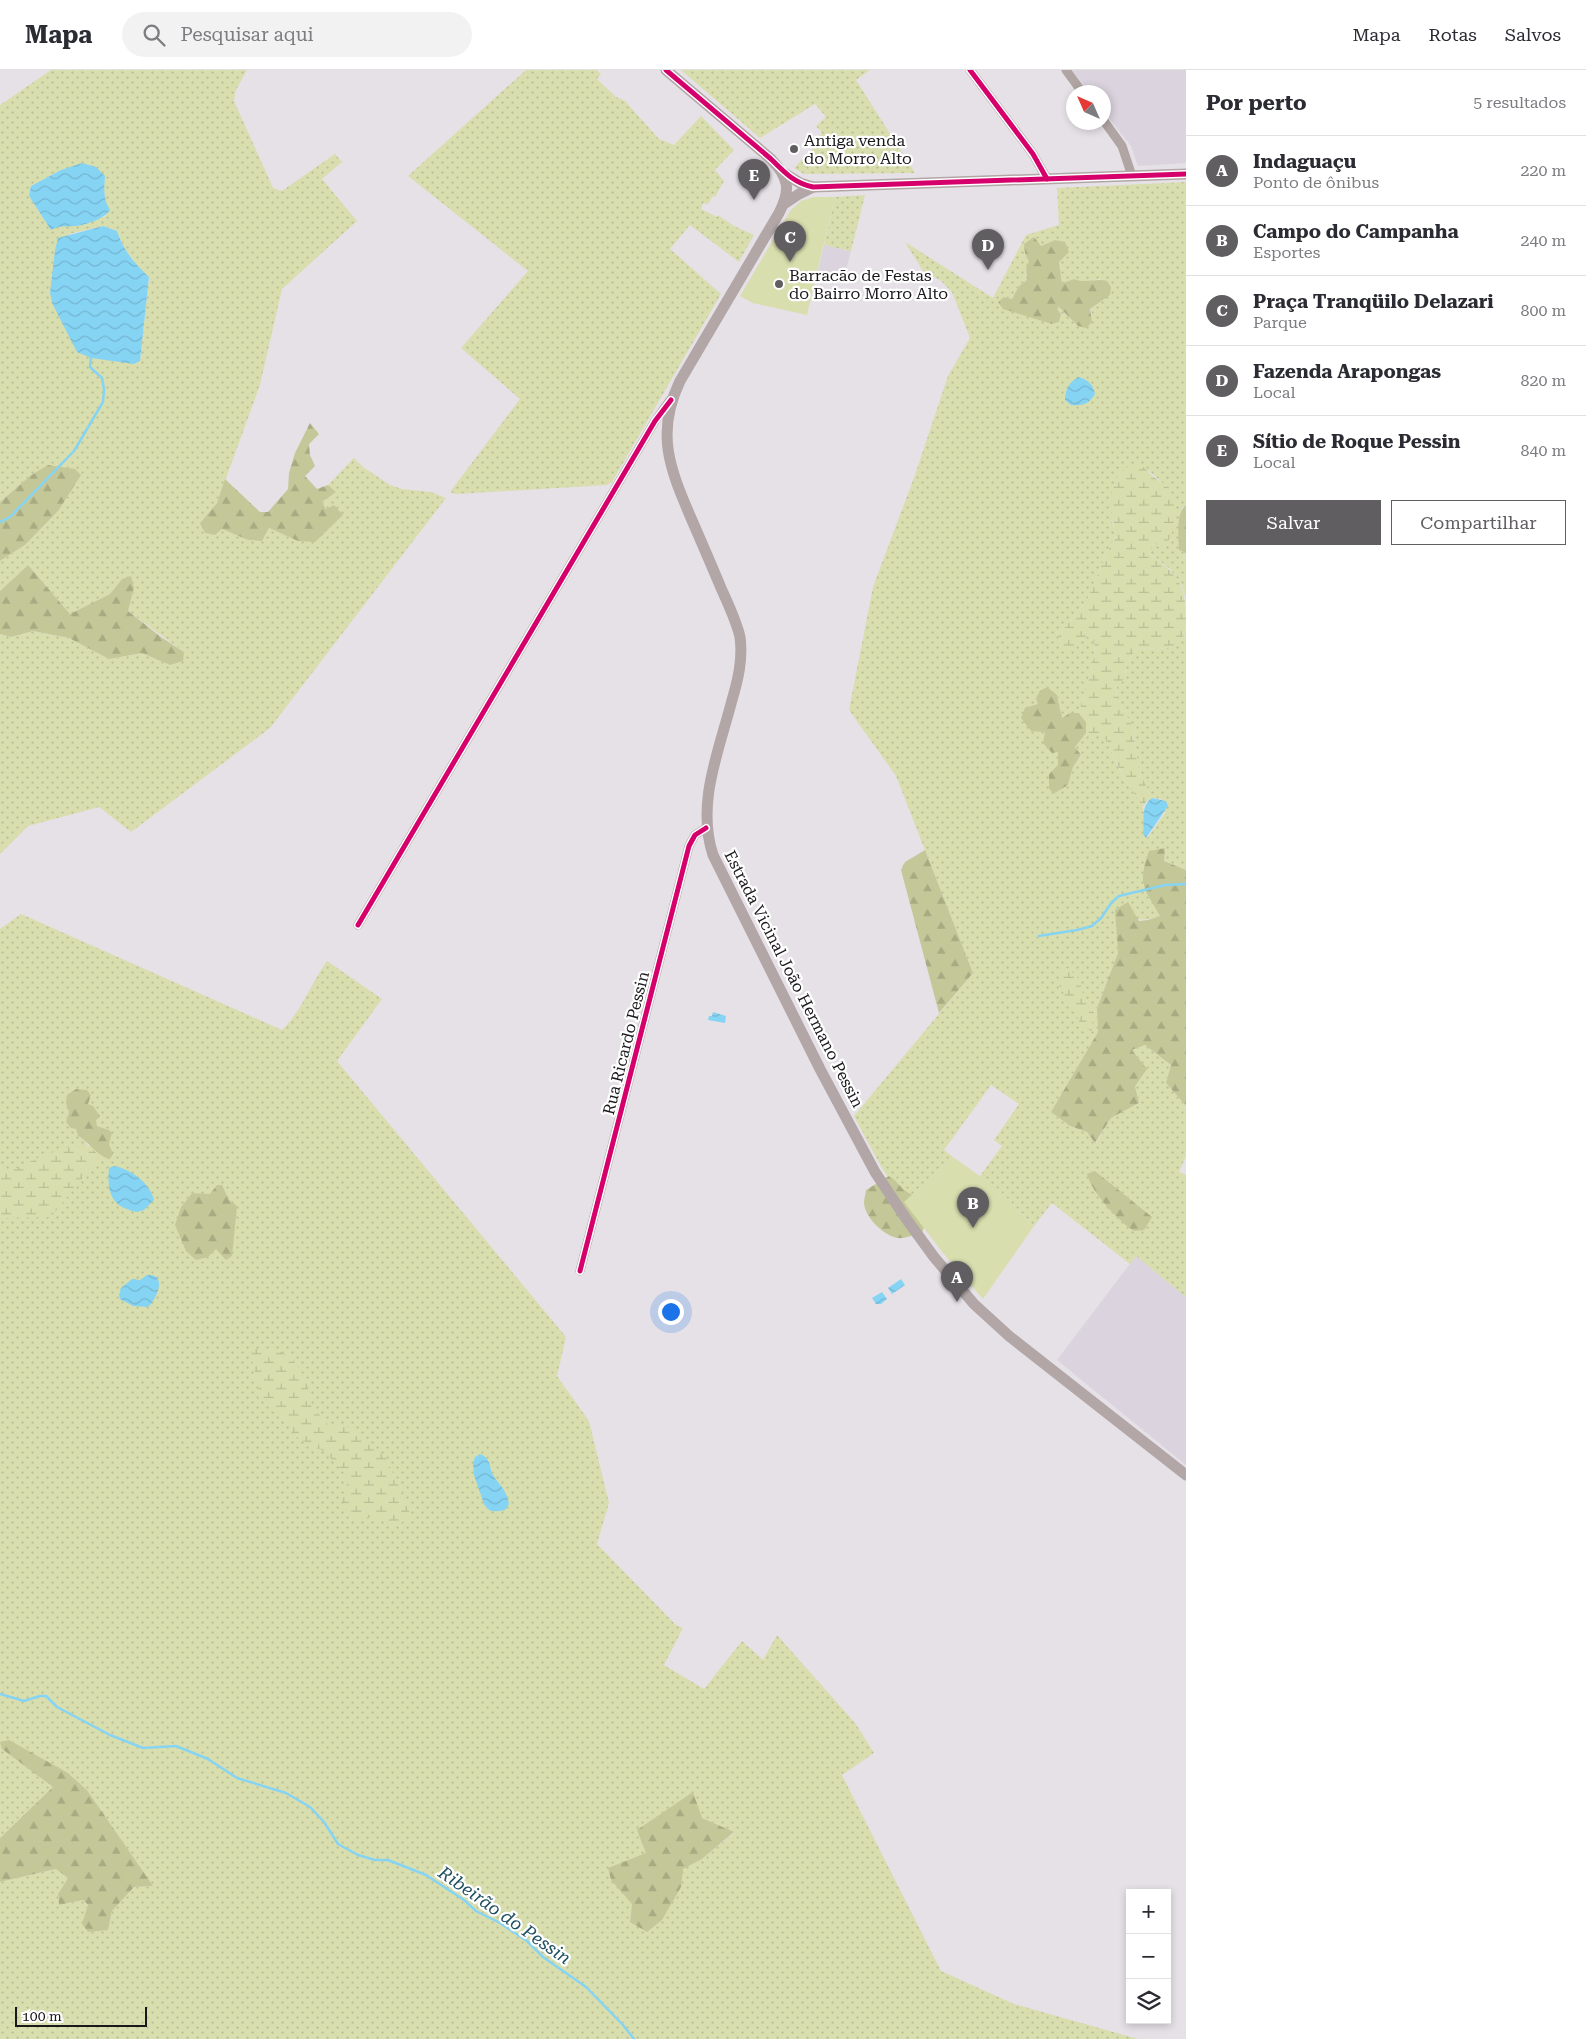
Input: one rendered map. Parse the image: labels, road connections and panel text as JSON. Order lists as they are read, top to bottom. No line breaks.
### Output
{"streets":{"main road":["Estrada Vicinal João Hermano Pessin"],"street":["Rua Ricardo Pessin"]},"crossings":[["Estrada Vicinal João Hermano Pessin","Rua Ricardo Pessin"]],"water":["Ribeirão do Pessin"],"places":["Antiga venda do Morro Alto","Barracão de Festas do Bairro Morro Alto"],"scale_bar":"100 m","north":"top left","page":{"header":"Mapa","search":"Pesquisar aqui","nav":["Mapa","Rotas","Salvos"],"heading":["Por perto","5 resultados"],"list":[{"mark":"A","name":"Indaguaçu","note":"Ponto de ônibus","value":"220 m"},{"mark":"B","name":"Campo do Campanha","note":"Esportes","value":"240 m"},{"mark":"C","name":"Praça Tranqüilo Delazari","note":"Parque","value":"800 m"},{"mark":"D","name":"Fazenda Arapongas","note":"Local","value":"820 m"},{"mark":"E","name":"Sítio de Roque Pessin","note":"Local","value":"840 m"}],"pins":["E","C","D","B","A"],"buttons":["Salvar","Compartilhar"],"map_buttons":["+","−"],"scale":"100 m"}}
